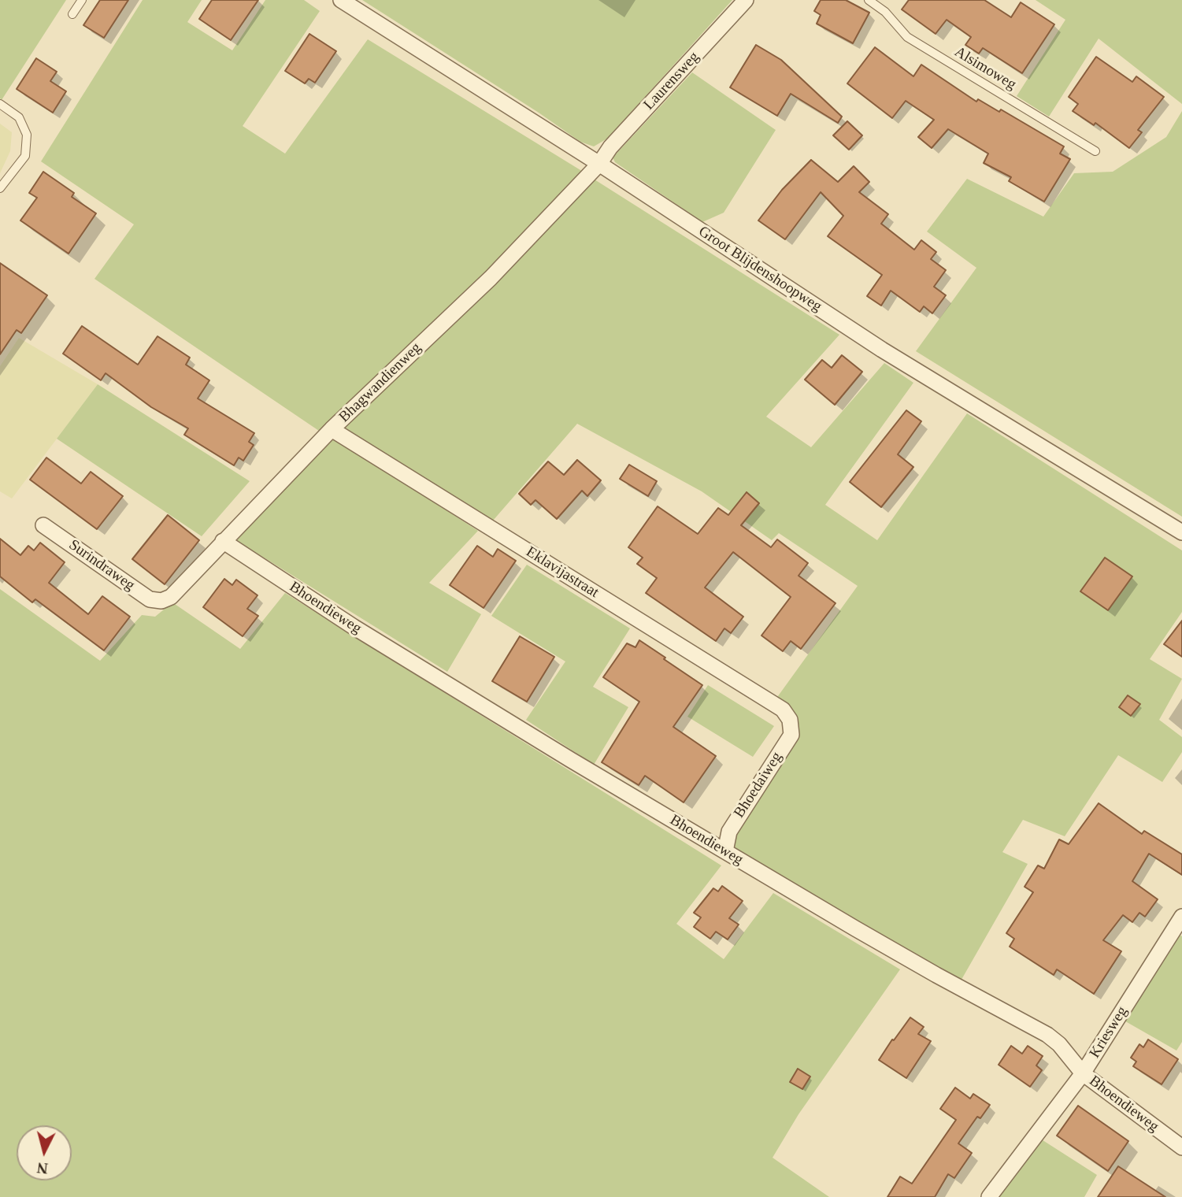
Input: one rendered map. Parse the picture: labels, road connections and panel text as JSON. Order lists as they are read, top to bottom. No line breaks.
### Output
{"streets":{"street":["Laurensweg","Groot Blijdenshoopweg","Bhagwandienweg","Surindraweg","Eklavijastraat","Bhoendieweg","Bhoedaiweg","Kriesweg"],"lane":["Alsimoweg"]},"crossings":[["Laurensweg","Groot Blijdenshoopweg"],["Laurensweg","Bhagwandienweg"],["Groot Blijdenshoopweg","Bhagwandienweg"],["Bhagwandienweg","Surindraweg"],["Bhagwandienweg","Eklavijastraat"],["Bhagwandienweg","Bhoendieweg"],["Eklavijastraat","Bhoedaiweg"],["Bhoendieweg","Bhoedaiweg"],["Bhoendieweg","Kriesweg"]],"north":"bottom"}
